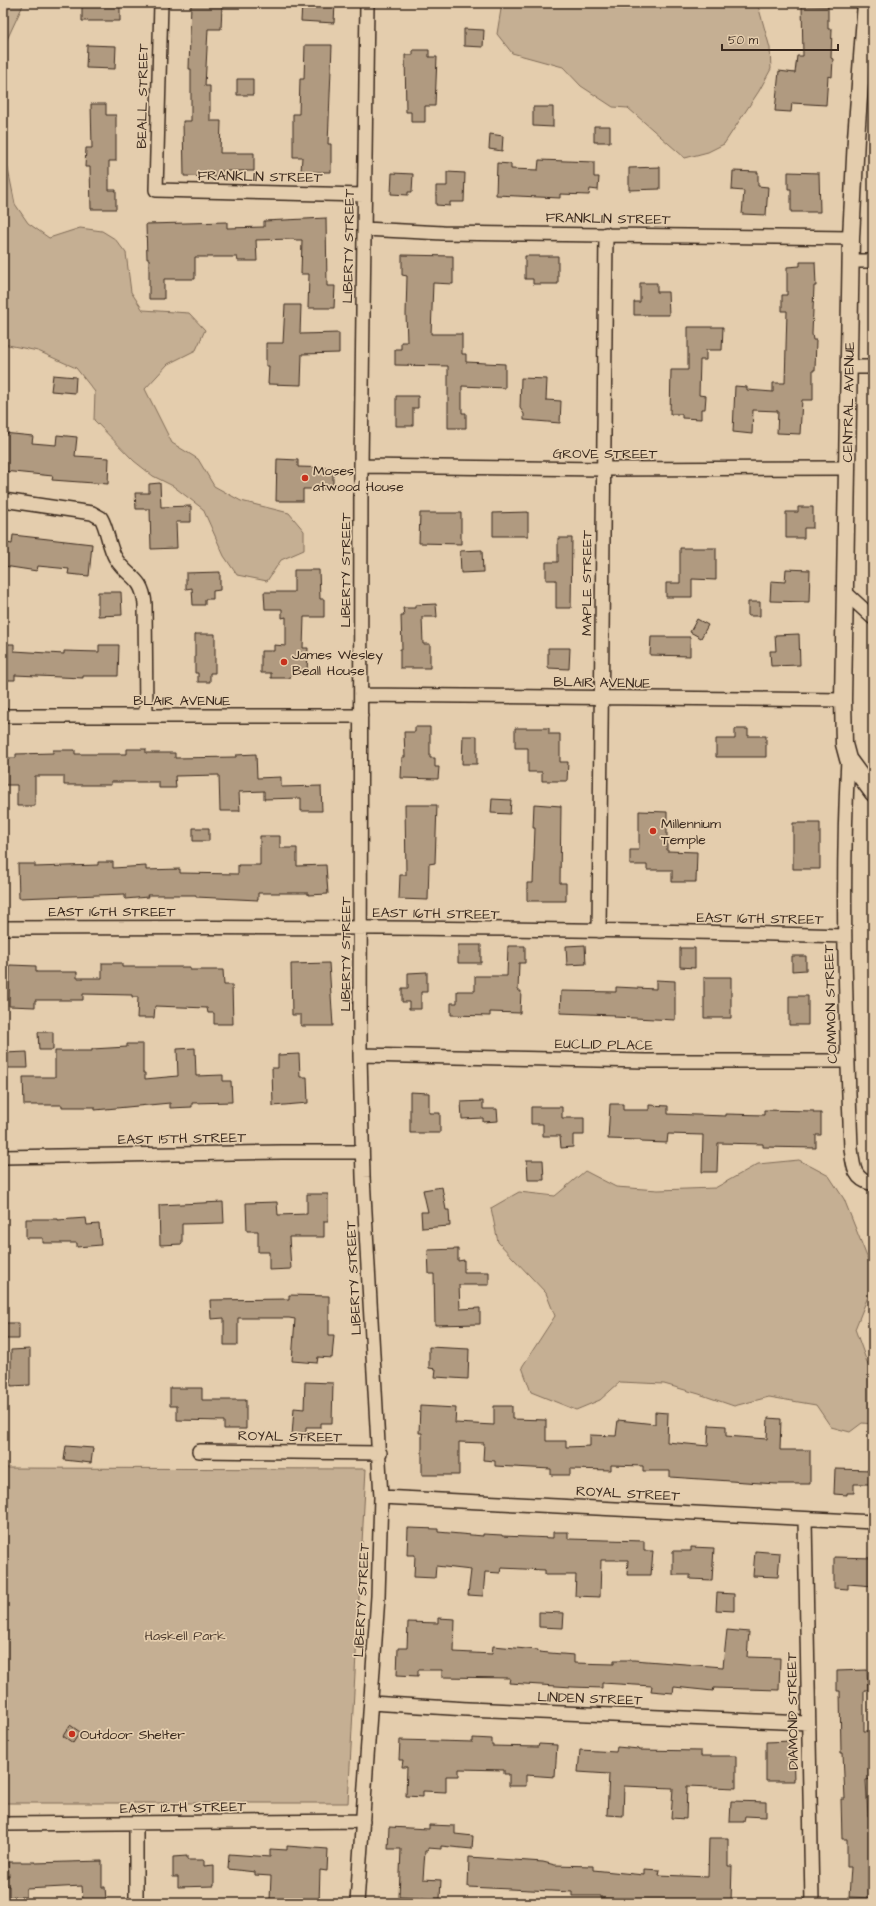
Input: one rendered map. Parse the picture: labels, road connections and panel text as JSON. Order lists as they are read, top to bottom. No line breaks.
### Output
{"streets":{"street":["BEALL STREET","FRANKLIN STREET","LIBERTY STREET","CENTRAL AVENUE","GROVE STREET","MAPLE STREET","BLAIR AVENUE","EAST 16TH STREET","COMMON STREET","EUCLID PLACE","EAST 15TH STREET","ROYAL STREET","LINDEN STREET","DIAMOND STREET","EAST 12TH STREET"]},"crossings":[["BEALL STREET","FRANKLIN STREET"],["FRANKLIN STREET","LIBERTY STREET"],["FRANKLIN STREET","CENTRAL AVENUE"],["FRANKLIN STREET","MAPLE STREET"],["LIBERTY STREET","GROVE STREET"],["LIBERTY STREET","BLAIR AVENUE"],["LIBERTY STREET","EAST 16TH STREET"],["LIBERTY STREET","EUCLID PLACE"],["LIBERTY STREET","EAST 15TH STREET"],["LIBERTY STREET","ROYAL STREET"],["LIBERTY STREET","LINDEN STREET"],["LIBERTY STREET","EAST 12TH STREET"],["CENTRAL AVENUE","GROVE STREET"],["CENTRAL AVENUE","BLAIR AVENUE"],["CENTRAL AVENUE","COMMON STREET"],["GROVE STREET","MAPLE STREET"],["MAPLE STREET","BLAIR AVENUE"],["MAPLE STREET","EAST 16TH STREET"],["EAST 16TH STREET","COMMON STREET"],["COMMON STREET","EUCLID PLACE"],["ROYAL STREET","DIAMOND STREET"],["LINDEN STREET","DIAMOND STREET"]],"parks":["Haskell Park"],"places":["Moses atwood House","James Wesley Beall House","Millennium Temple","Outdoor Shelter"],"scale_bar":"50 m"}
